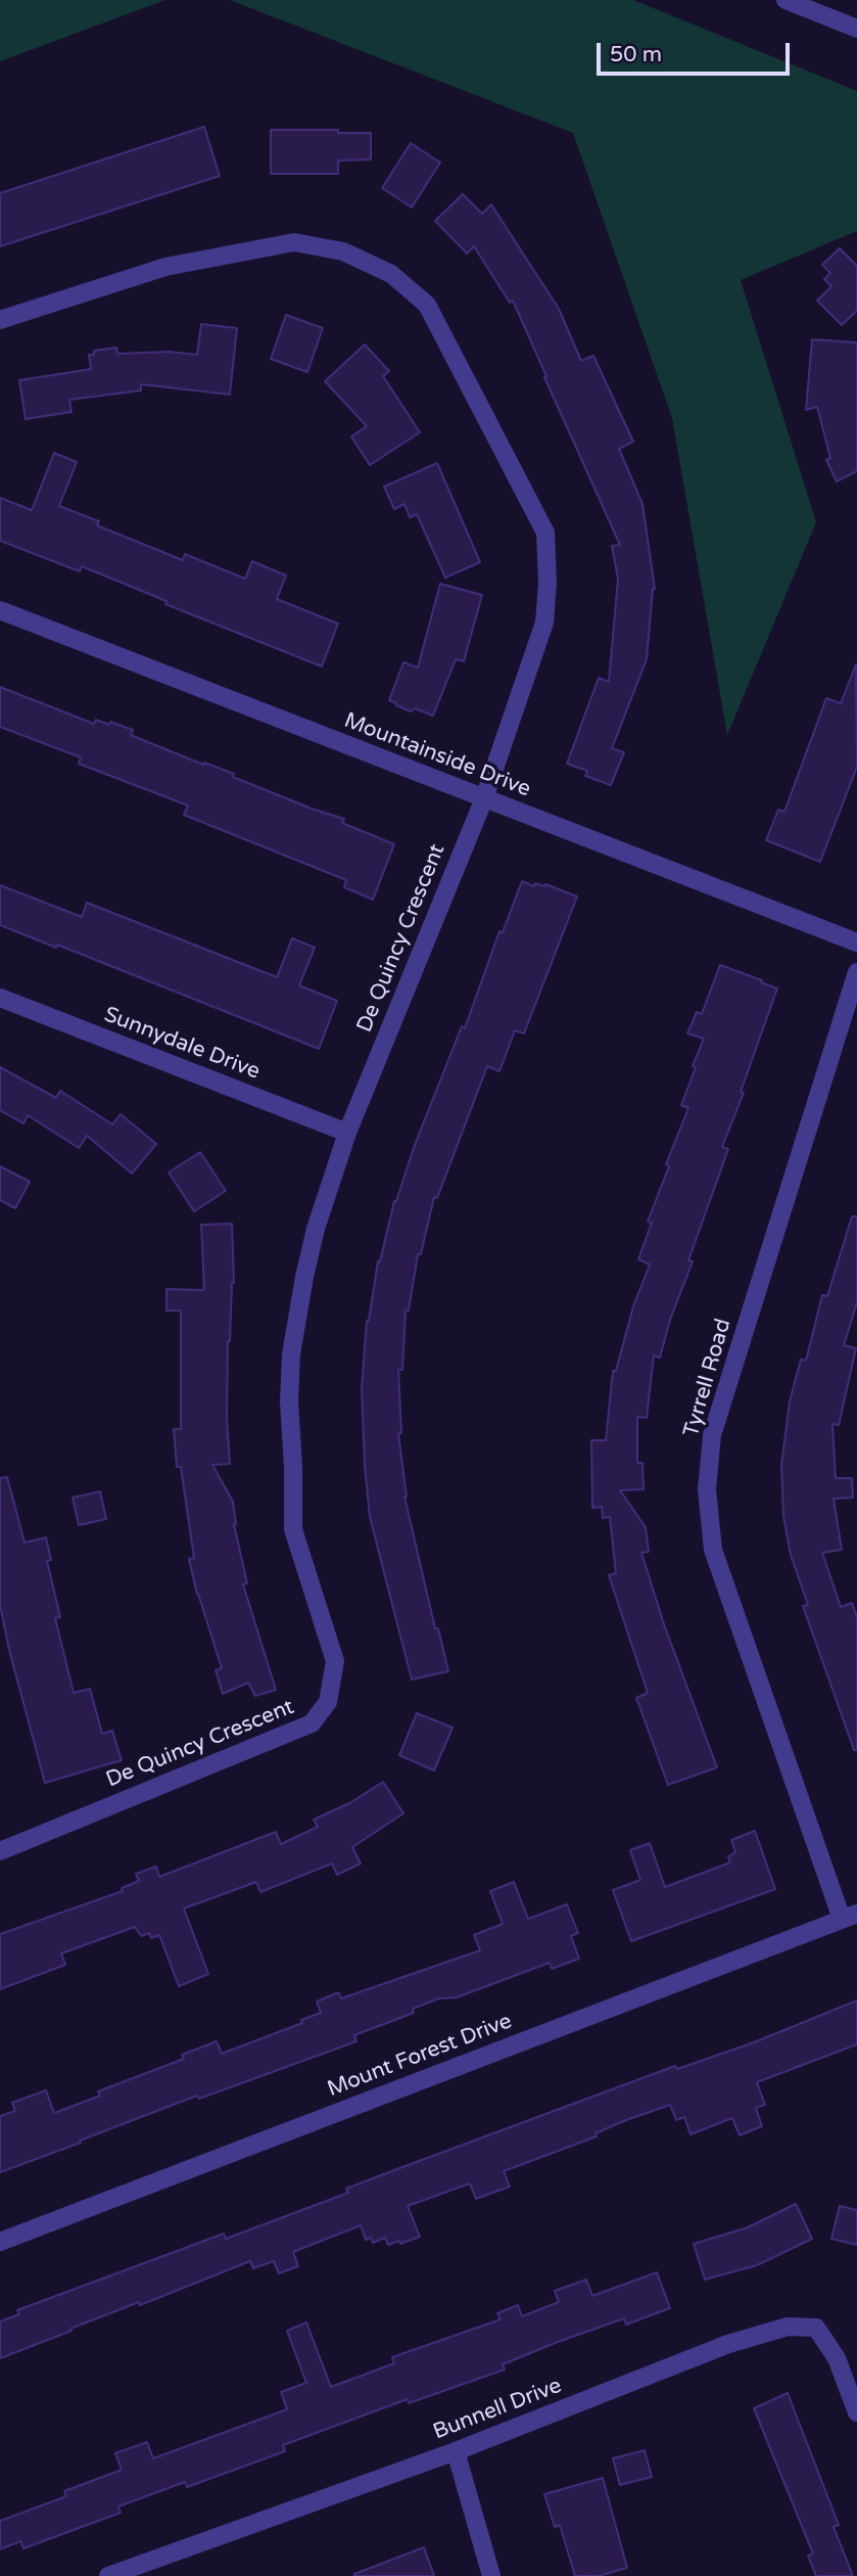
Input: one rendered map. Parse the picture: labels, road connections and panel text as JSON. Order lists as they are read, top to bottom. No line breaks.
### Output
{"streets":{"street":["Mountainside Drive","De Quincy Crescent","Sunnydale Drive","Tyrrell Road","Mount Forest Drive","Bunnell Drive"]},"crossings":[["Mountainside Drive","De Quincy Crescent"],["De Quincy Crescent","Sunnydale Drive"],["Tyrrell Road","Mount Forest Drive"]],"scale_bar":"50 m"}
